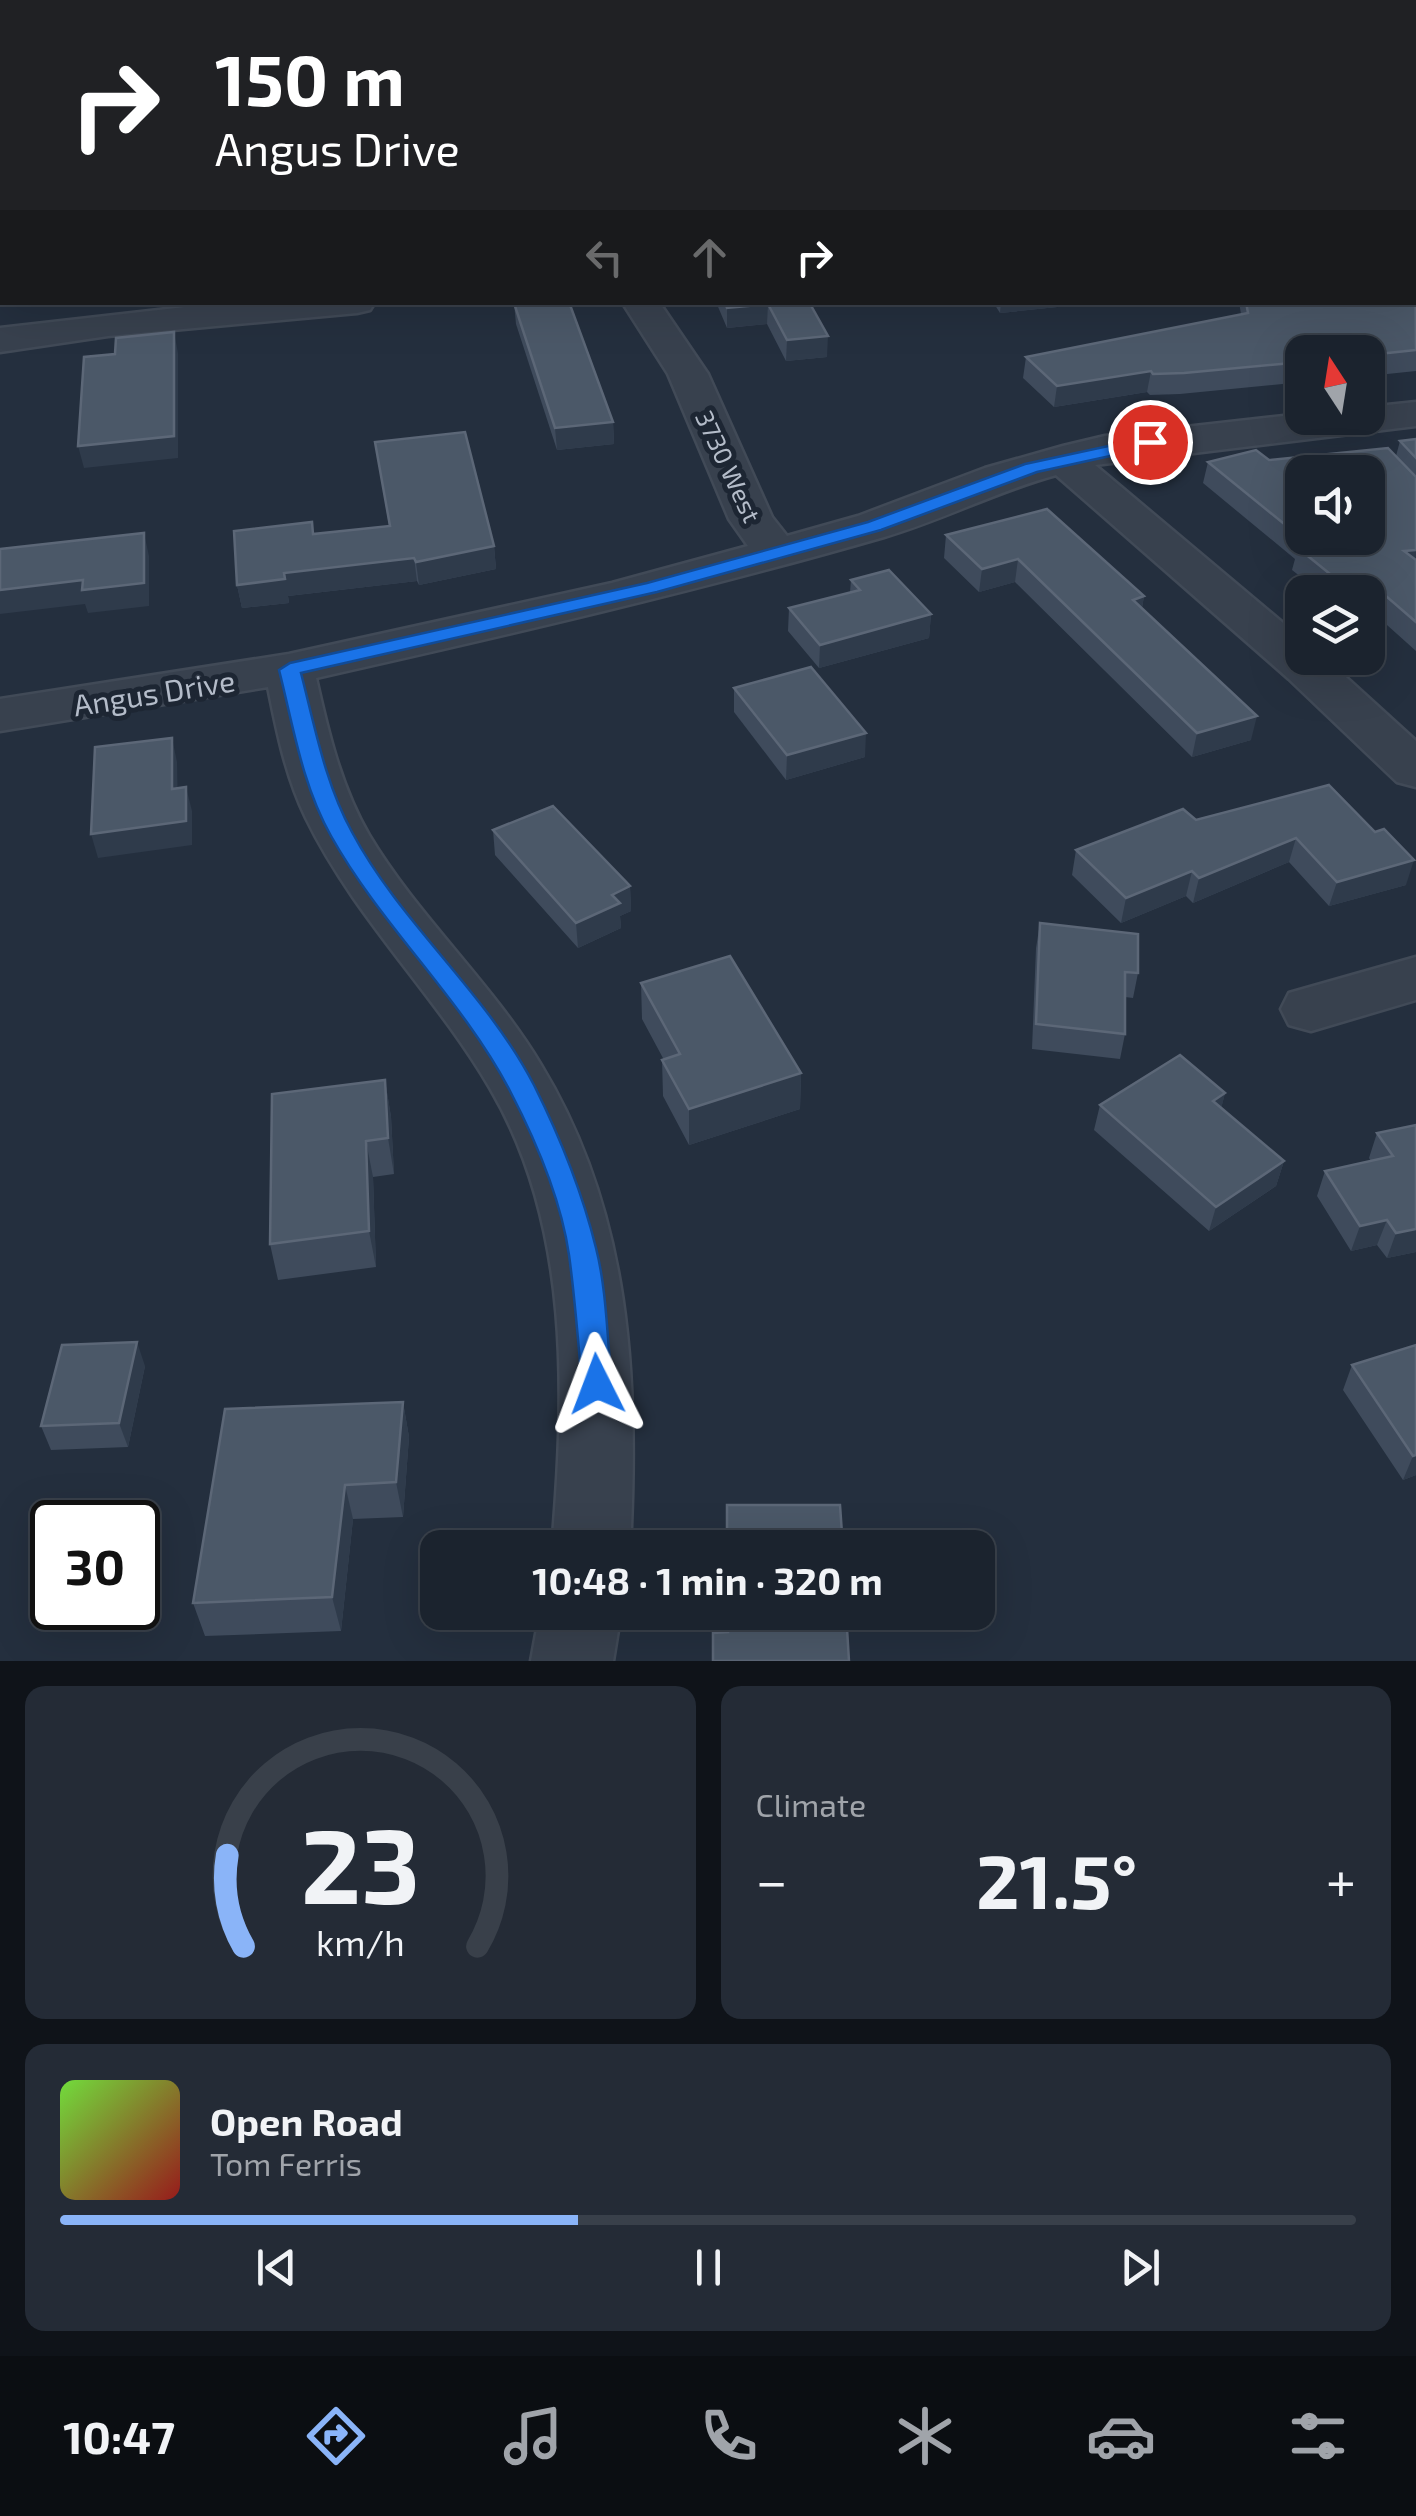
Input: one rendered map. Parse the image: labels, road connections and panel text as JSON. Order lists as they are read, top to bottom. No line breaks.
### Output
{"streets":{"street":["3730 West","Angus Drive"]},"crossings":[["3730 West","Angus Drive"]],"north":"top","page":{"turn":["150 m","Angus Drive"],"limit":"30","trip":"10:48 · 1 min · 320 m","tile":"Climate","heat":["−","21.5°","+"],"song":["Open Road","Tom Ferris"],"tabs":"10:47","gauge":["23","km/h"]}}
